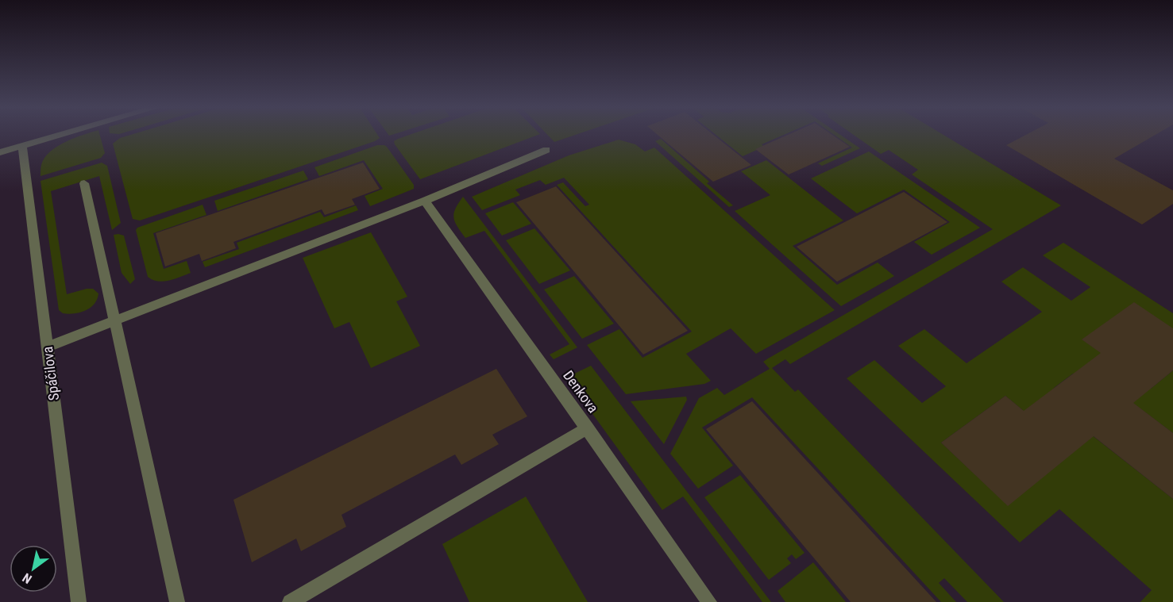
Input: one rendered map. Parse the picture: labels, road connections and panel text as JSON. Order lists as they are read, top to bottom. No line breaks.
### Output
{"streets":{"street":["Spáčilova","Denkova"]},"north":"bottom left"}
